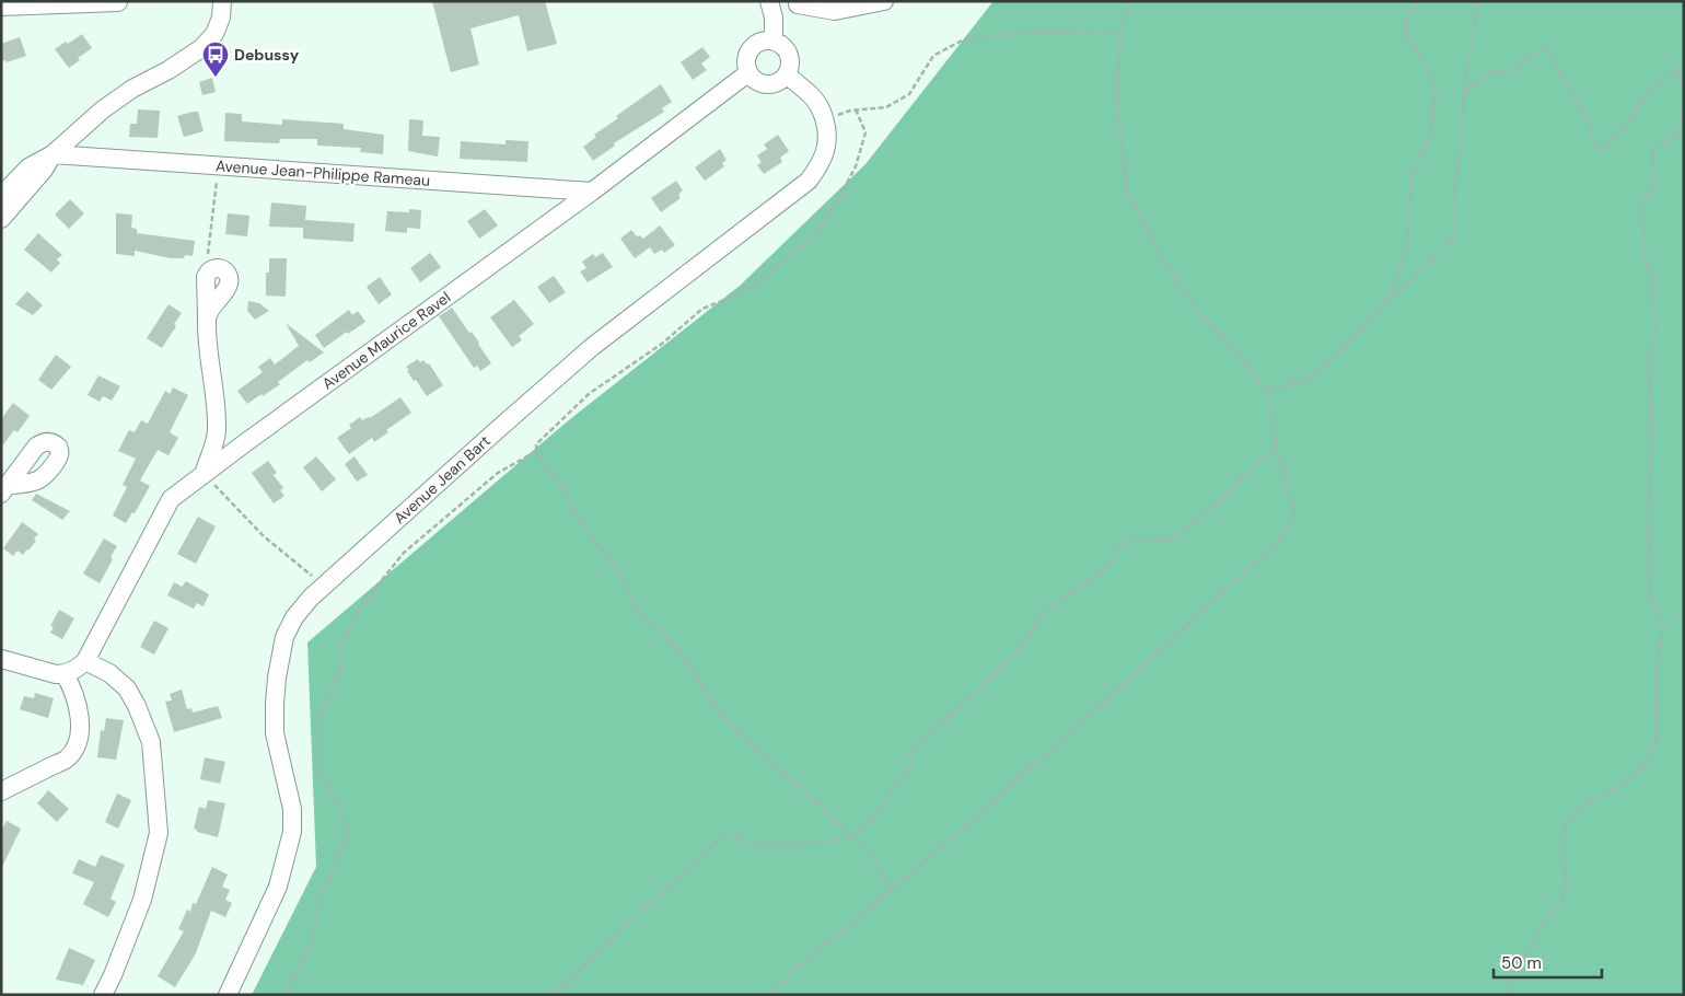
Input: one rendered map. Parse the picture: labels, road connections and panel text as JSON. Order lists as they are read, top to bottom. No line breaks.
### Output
{"streets":{"street":["Avenue Jean-Philippe Rameau","Avenue Maurice Ravel","Avenue Jean Bart"]},"crossings":[["Avenue Jean-Philippe Rameau","Avenue Maurice Ravel"],["Avenue Maurice Ravel","Avenue Jean Bart"]],"places":{"bus stop":["Debussy"]},"scale_bar":"50 m"}
